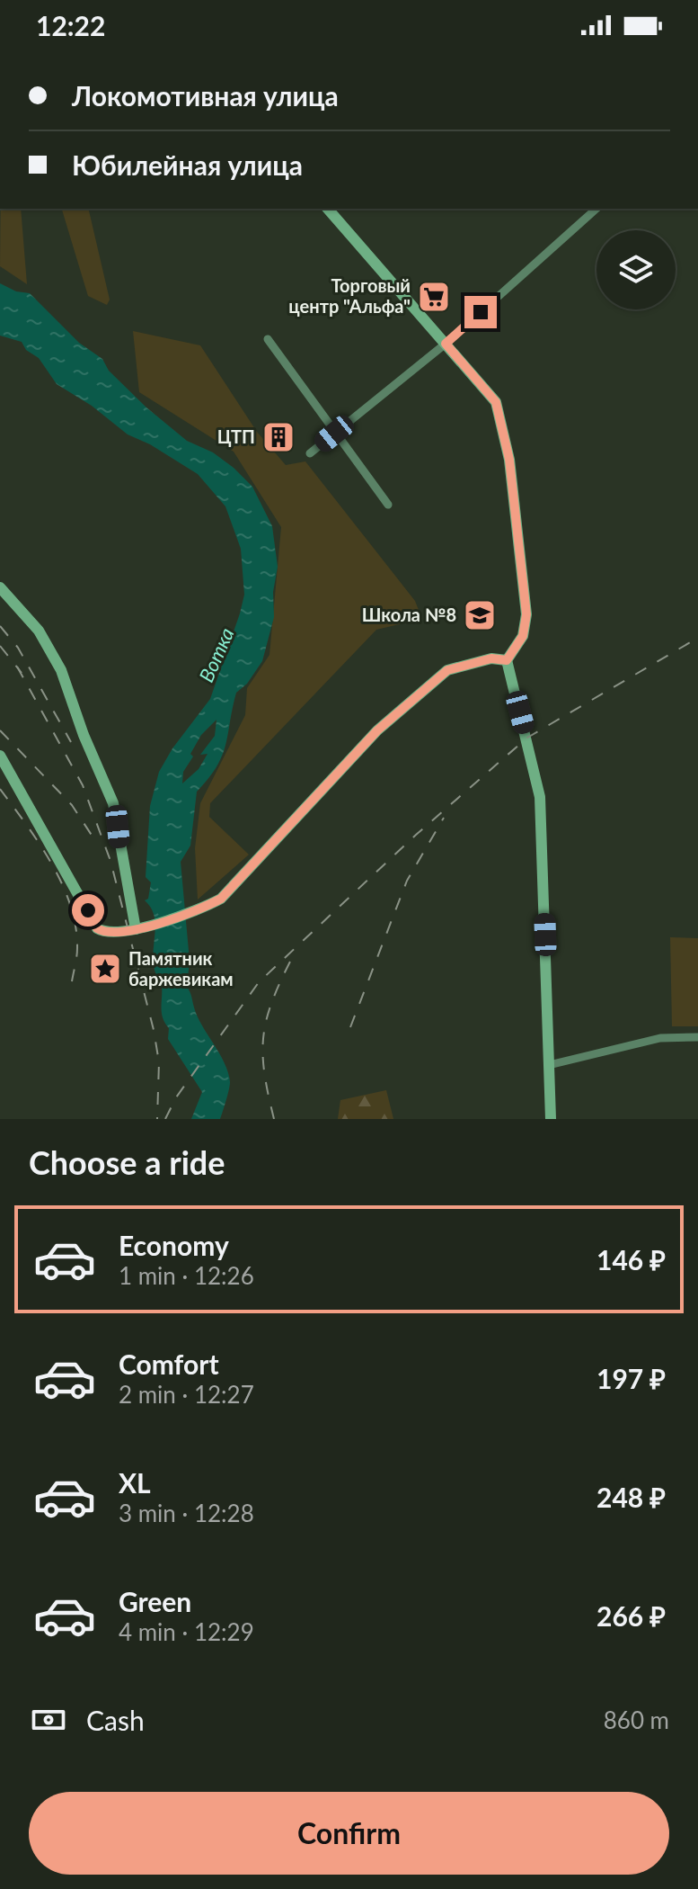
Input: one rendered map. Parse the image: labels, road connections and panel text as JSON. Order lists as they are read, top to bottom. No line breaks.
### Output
{"water":["Вотка"],"places":{"supermarket":["Торговый центр \"Альфа\""],"building":["ЦТП"],"school or university":["Школа №8"],"place":["Памятник баржевикам"]},"page":{"status":"12:22","banner":["Локомотивная улица","Юбилейная улица"],"heading":"Choose a ride","list":[{"name":"Economy","note":"1 min · 12:26","value":"146 ₽"},{"name":"Comfort","note":"2 min · 12:27","value":"197 ₽"},{"name":"XL","note":"3 min · 12:28","value":"248 ₽"},{"name":"Green","note":"4 min · 12:29","value":"266 ₽"}],"pay":["Cash","860 m"],"buttons":"Confirm"}}
